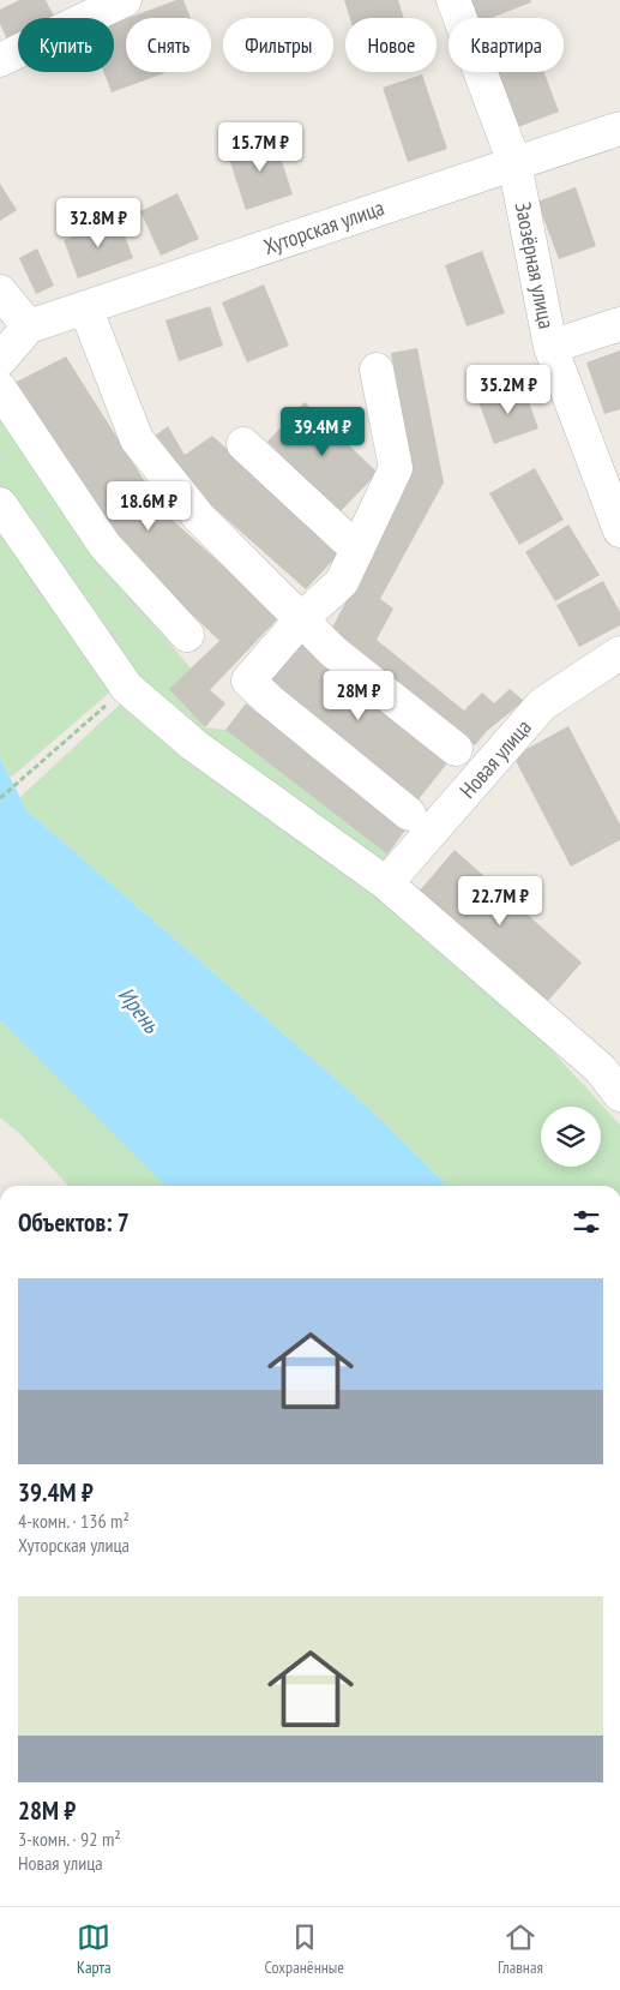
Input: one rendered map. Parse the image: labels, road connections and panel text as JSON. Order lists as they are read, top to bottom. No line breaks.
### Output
{"streets":{"street":["Хуторская улица","Заозёрная улица","Новая улица"]},"crossings":[["Хуторская улица","Заозёрная улица"]],"water":["Ирень"],"page":{"chip":["Купить","Снять","Фильтры","Новое","Квартира"],"price":["15.7M ₽","32.8M ₽","35.2M ₽","39.4M ₽","18.6M ₽","28M ₽","22.7M ₽"],"heading":"Объектов: 7","list":[{"name":"39.4M ₽","note":"4-комн. · 136 m² · Хуторская улица"},{"name":"28M ₽","note":"3-комн. · 92 m² · Новая улица"}],"tabs":["Карта","Сохранённые","Главная"]}}
